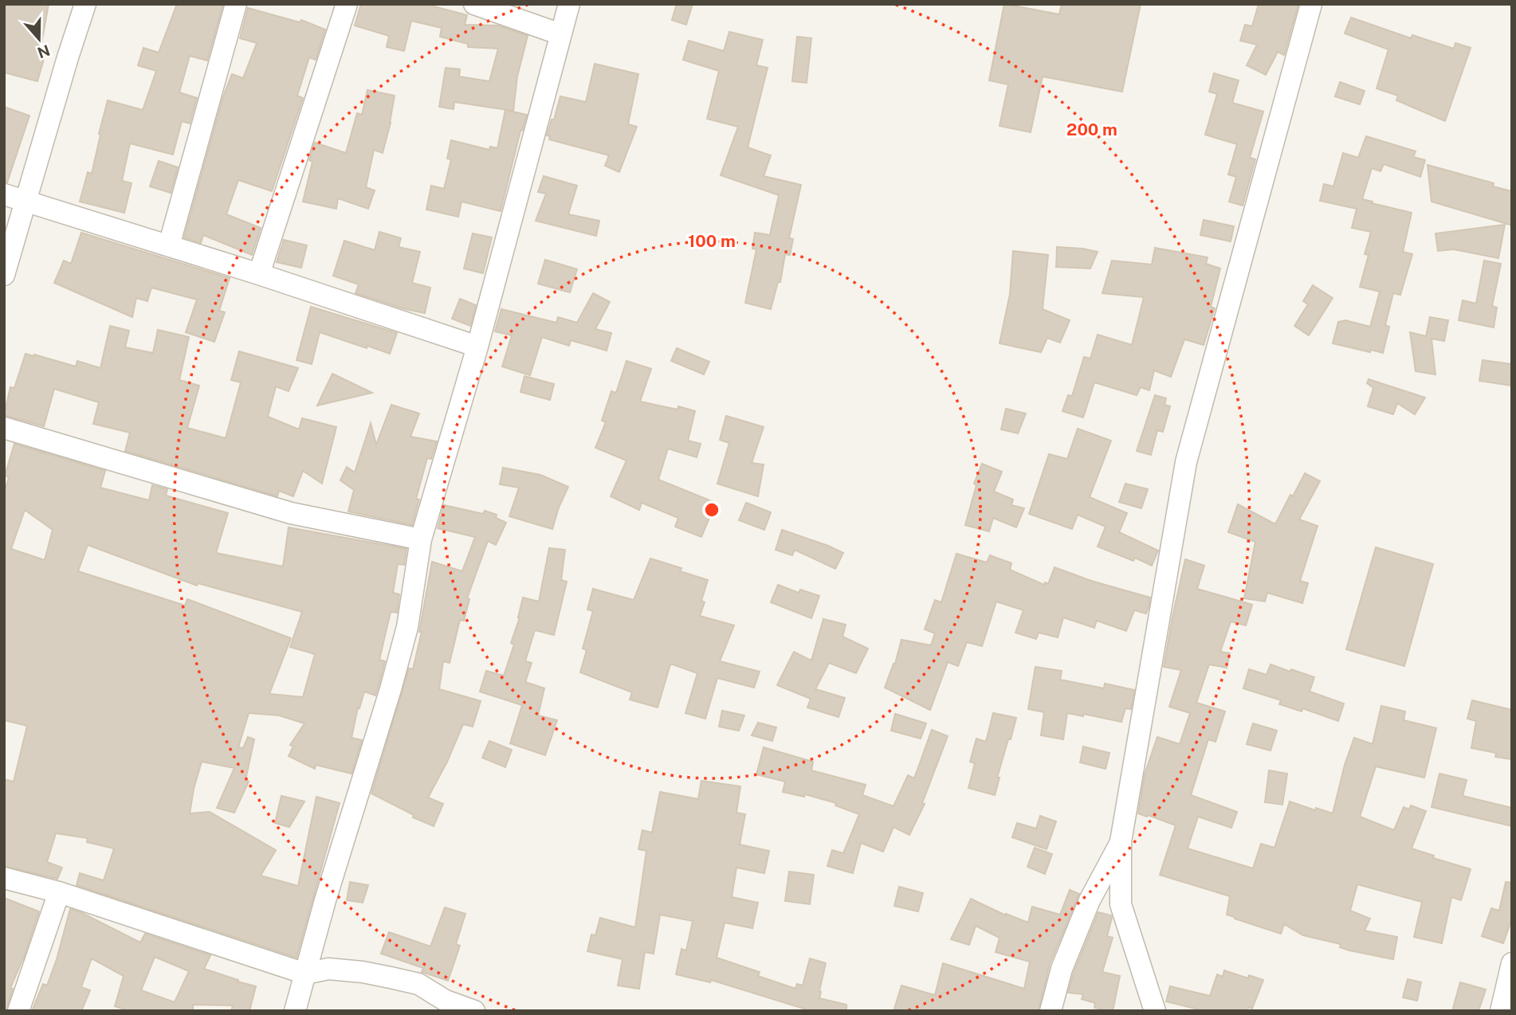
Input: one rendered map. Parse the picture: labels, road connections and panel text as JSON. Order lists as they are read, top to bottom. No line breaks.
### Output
{"north":"bottom","rings":["200 m","100 m"]}
